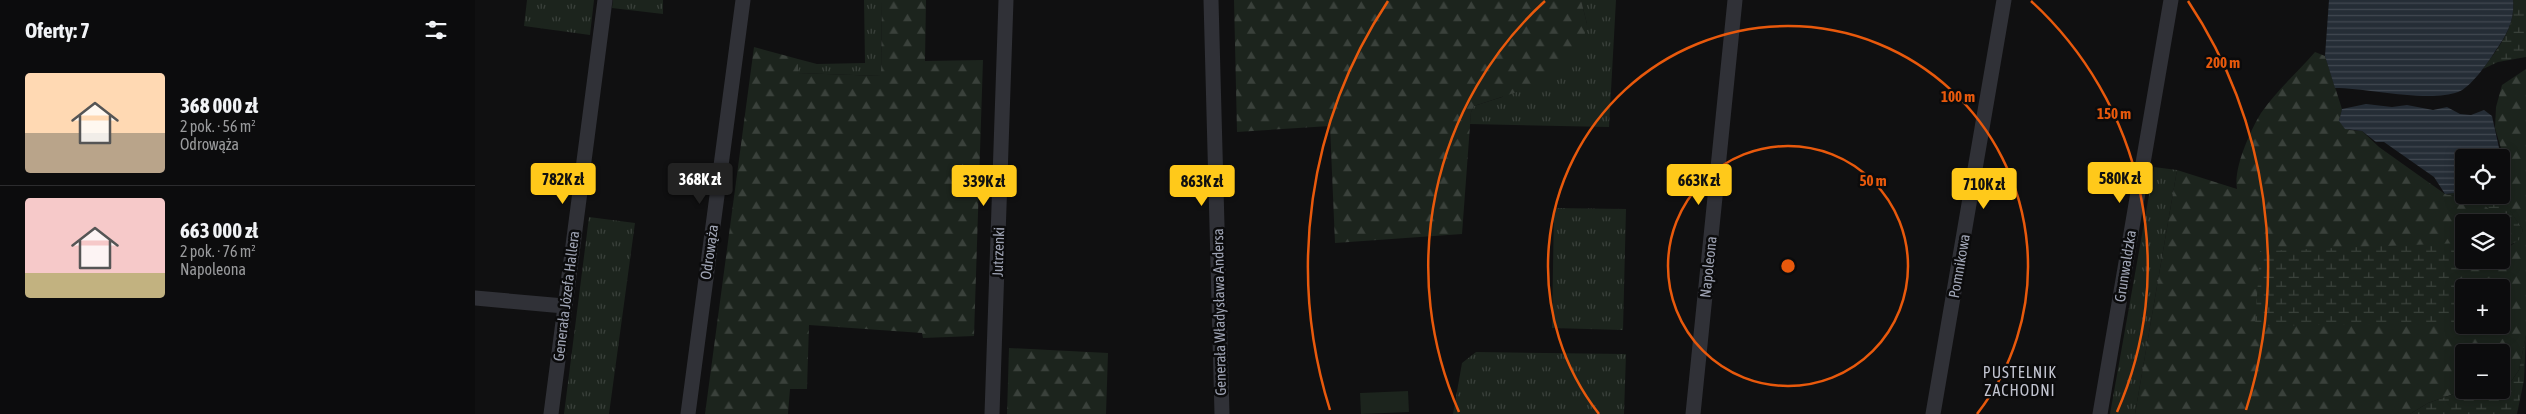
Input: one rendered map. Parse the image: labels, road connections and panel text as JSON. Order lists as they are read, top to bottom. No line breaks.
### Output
{"streets":{"street":["Odrowąża","Jutrzenki","Pomnikowa","Grunwaldzka","Napoleona","Generała Józefa Hallera","Generała Władysława Andersa"]},"districts":["PUSTELNIK ZACHODNI"],"page":{"heading":"Oferty: 7","list":[{"name":"368 000 zł","note":"2 pok. · 56 m² · Odrowąża"},{"name":"663 000 zł","note":"2 pok. · 76 m² · Napoleona"}],"map_buttons":["+","−"],"price":["580K zł","782K zł","368K zł","663K zł","339K zł","863K zł","710K zł"]},"rings":["200 m","100 m","150 m","50 m"]}
